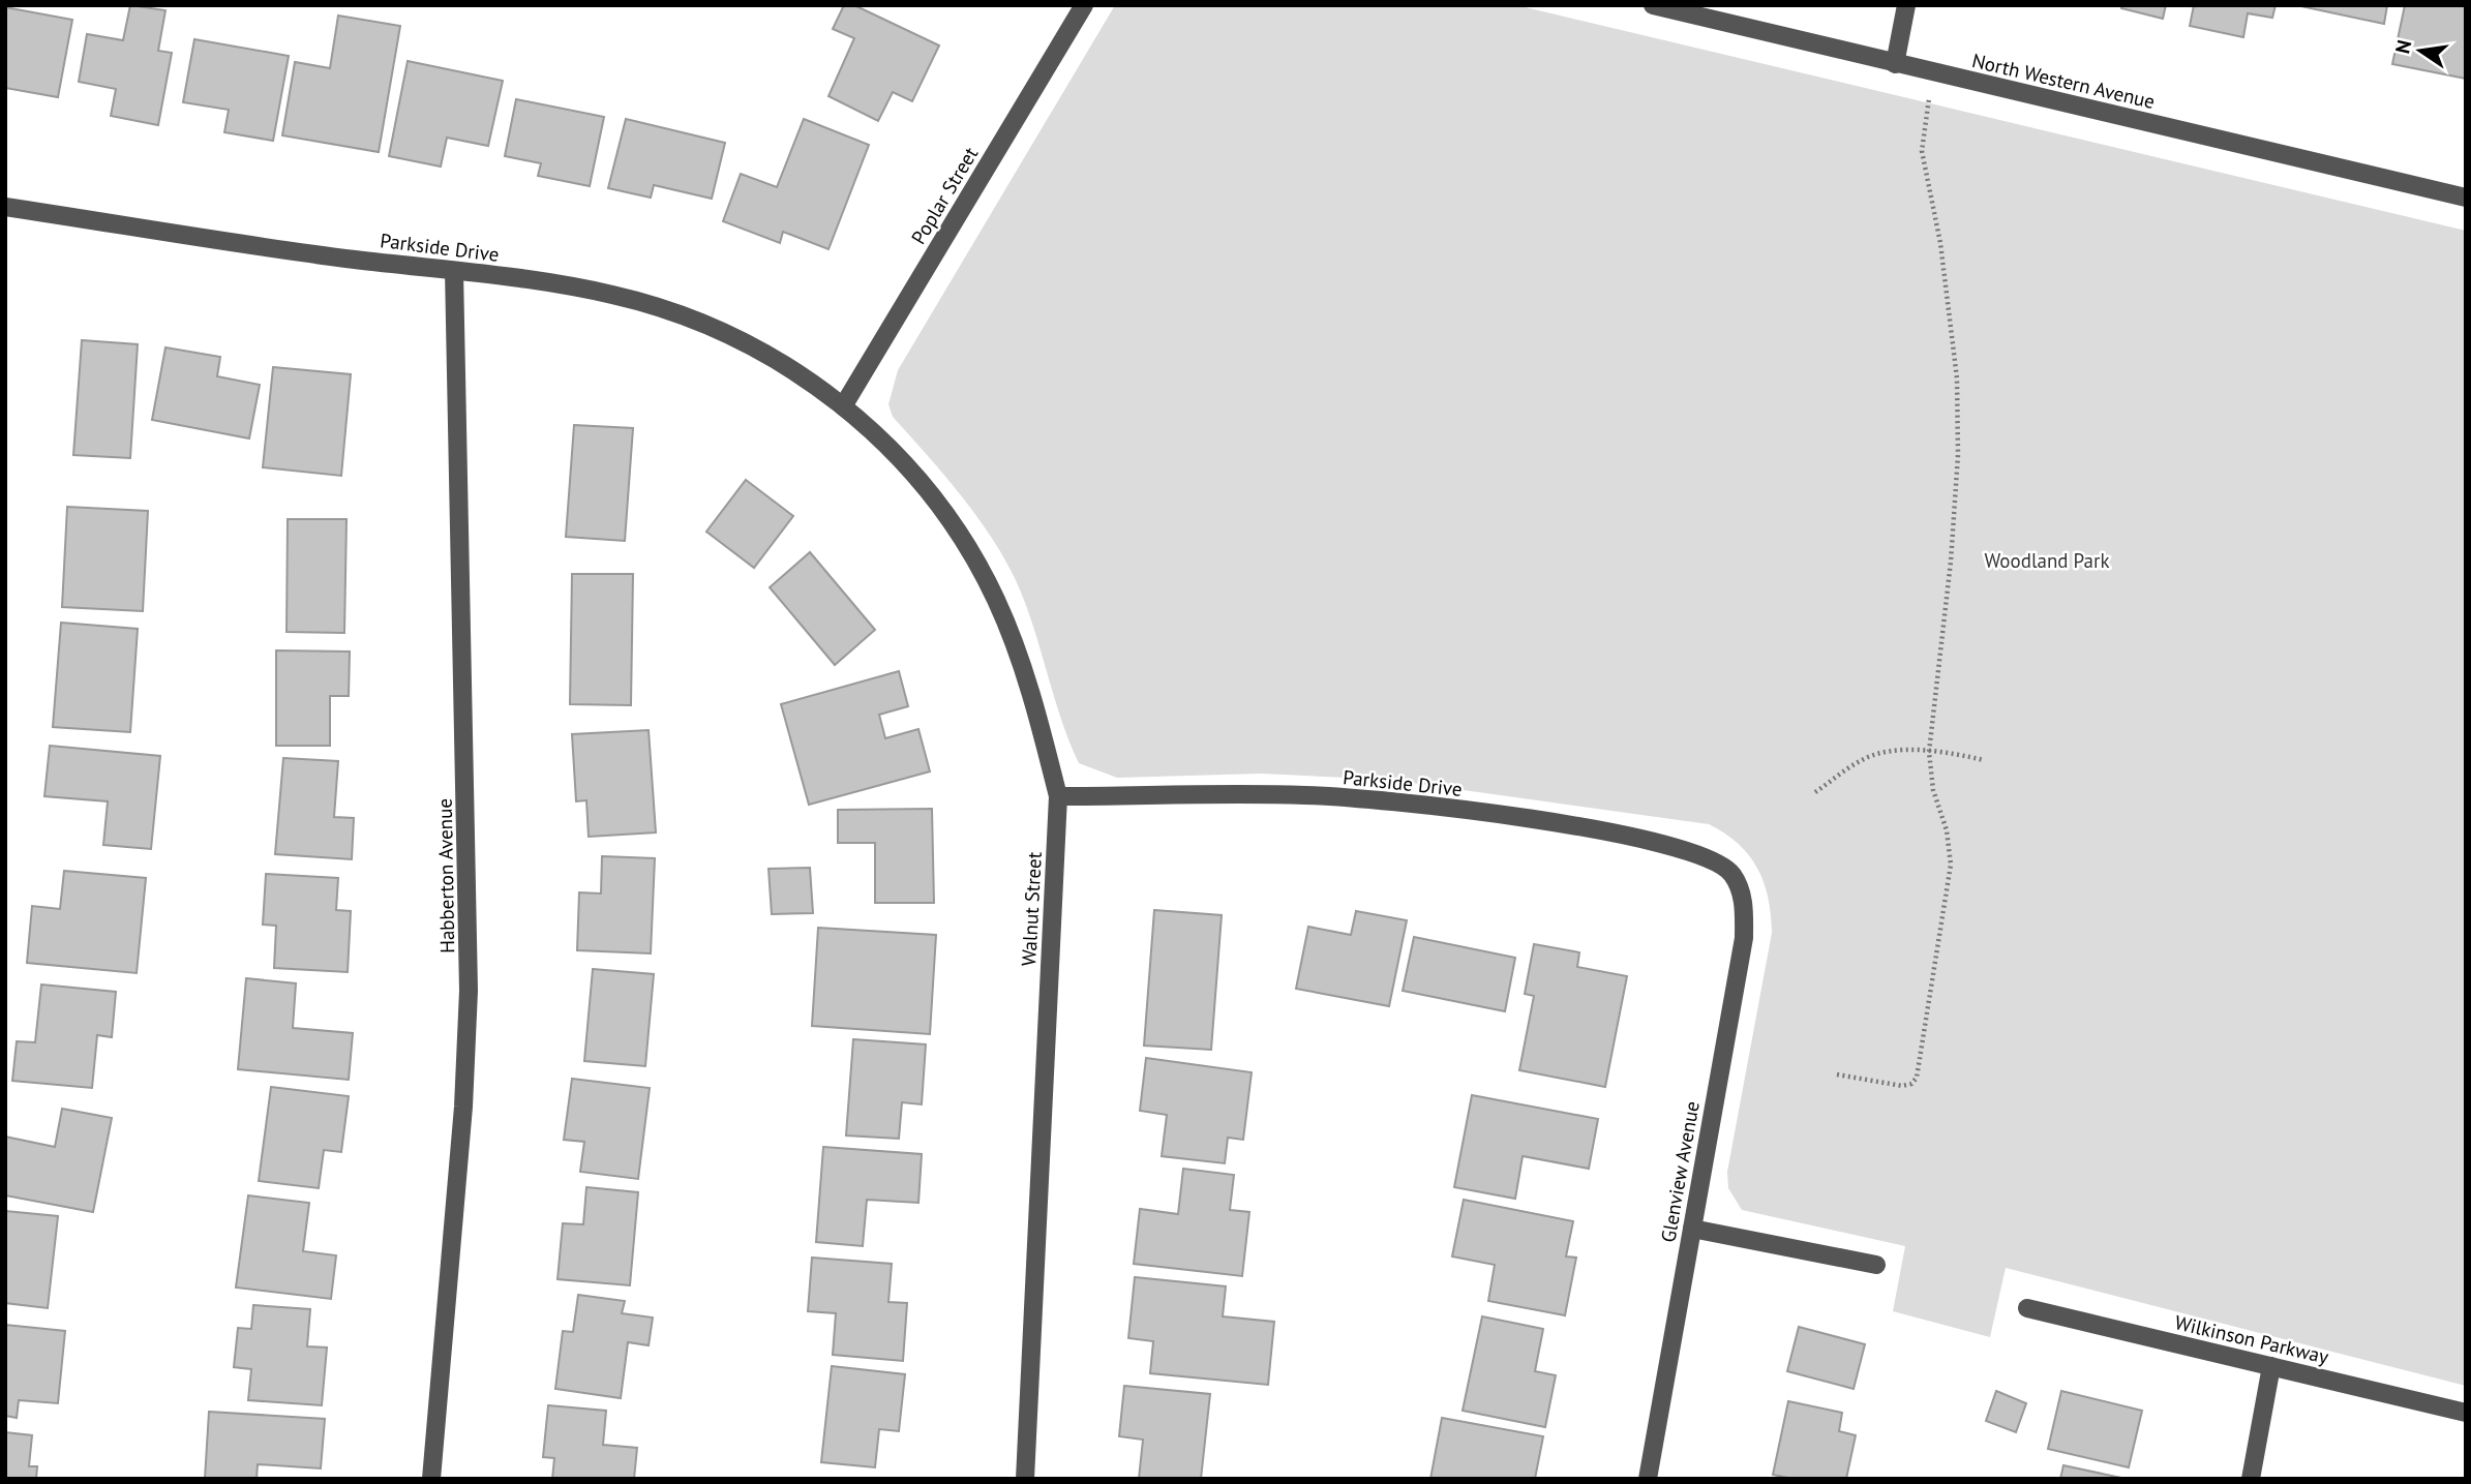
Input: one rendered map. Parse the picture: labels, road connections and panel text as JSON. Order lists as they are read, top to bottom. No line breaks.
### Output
{"streets":{"street":["North Western Avenue","Poplar Street","Parkside Drive","Habberton Avenue","Walnut Street","Glenview Avenue","Wilkinson Parkway"]},"crossings":[["Poplar Street","Parkside Drive"],["Poplar Street","Walnut Street"],["Parkside Drive","Habberton Avenue"],["Parkside Drive","Walnut Street"],["Parkside Drive","Glenview Avenue"]],"parks":["Woodland Park"],"north":"left"}
